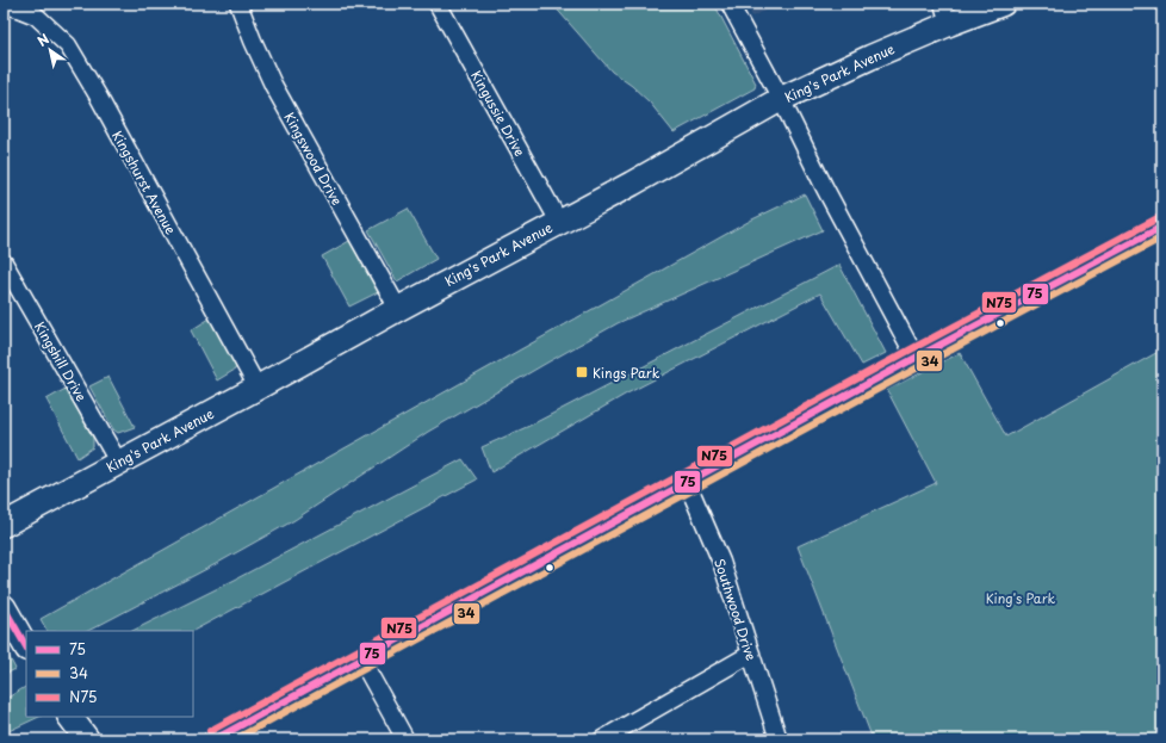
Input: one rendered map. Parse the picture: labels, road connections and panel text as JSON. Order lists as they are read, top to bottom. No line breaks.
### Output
{"streets":{"main road":["King's Park Avenue"],"street":["Kingussie Drive","Kingswood Drive","Kingshurst Avenue","Kingshill Drive","Southwood Drive"]},"crossings":[["King's Park Avenue","Kingussie Drive"],["King's Park Avenue","Kingswood Drive"],["King's Park Avenue","Kingshurst Avenue"],["King's Park Avenue","Kingshill Drive"]],"parks":["King's Park"],"places":{"transit":["Kings Park"]},"lines":["transit line N75","transit line 75","transit line 34"],"legend":["75","34","N75"],"north":"top left"}
